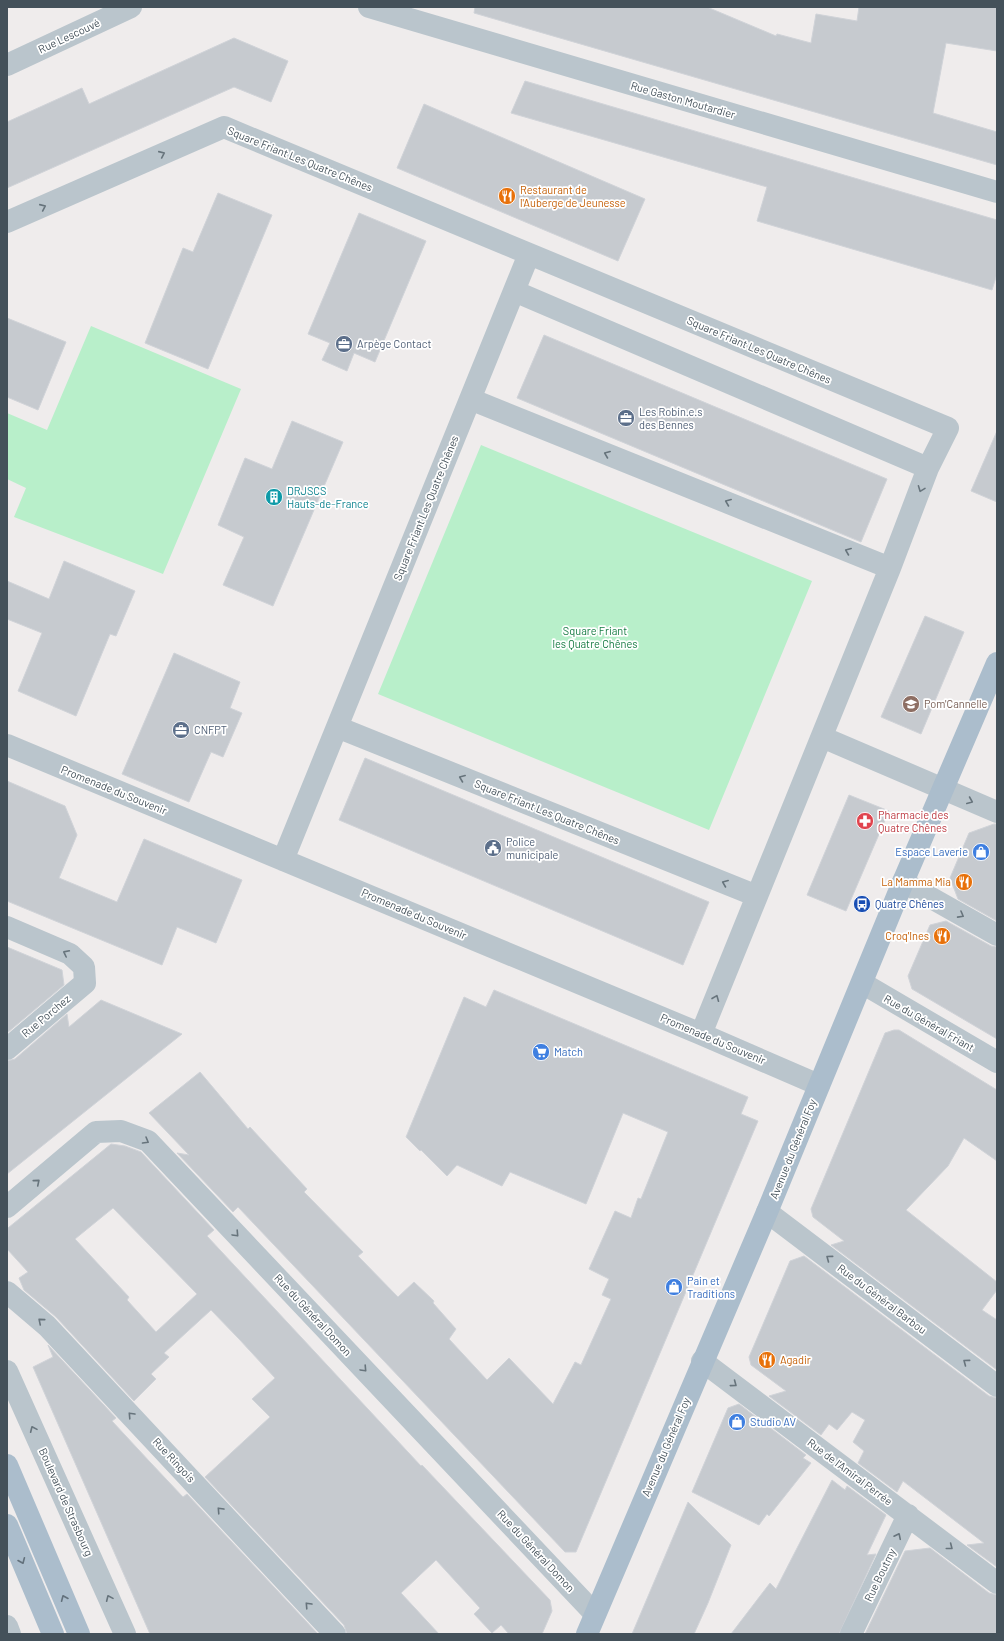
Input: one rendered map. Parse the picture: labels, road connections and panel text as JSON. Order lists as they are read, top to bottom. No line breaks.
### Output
{"streets":{"main road":["Avenue du Général Foy"],"street":["Rue Lescouvé","Rue Gaston Moutardier","Square Friant Les Quatre Chênes","Promenade du Souvenir","Rue Porchez","Rue du Général Friant","Rue du Général Barbou","Rue du Général Domon","Rue Ringois","Rue de l'Amiral Perrée","Boulevard de Strasbourg","Rue Boutmy"]},"crossings":[["Square Friant Les Quatre Chênes","Promenade du Souvenir"],["Promenade du Souvenir","Avenue du Général Foy"],["Rue du Général Friant","Avenue du Général Foy"],["Avenue du Général Foy","Rue du Général Barbou"],["Avenue du Général Foy","Rue du Général Domon"],["Avenue du Général Foy","Rue de l'Amiral Perrée"],["Rue de l'Amiral Perrée","Rue Boutmy"]],"one_way":["Rue du Général Barbou","Rue du Général Domon","Rue Ringois","Rue de l'Amiral Perrée","Boulevard de Strasbourg","Rue Boutmy"],"parks":["Square Friant les Quatre Chênes"],"places":{"restaurant":["Restaurant de l'Auberge de Jeunesse","La Mamma Mia","Croq'Ines","Agadir"],"office":["Arpège Contact","Les Robin.e.s des Bennes","CNFPT"],"building":["DRJSCS Hauts-de-France"],"school or university":["Pom'Cannelle"],"pharmacy":["Pharmacie des Quatre Chênes"],"public building":["Police municipale"],"shop":["Espace Laverie","Pain et Traditions","Studio AV"],"bus stop":["Quatre Chênes"],"supermarket":["Match"]}}
